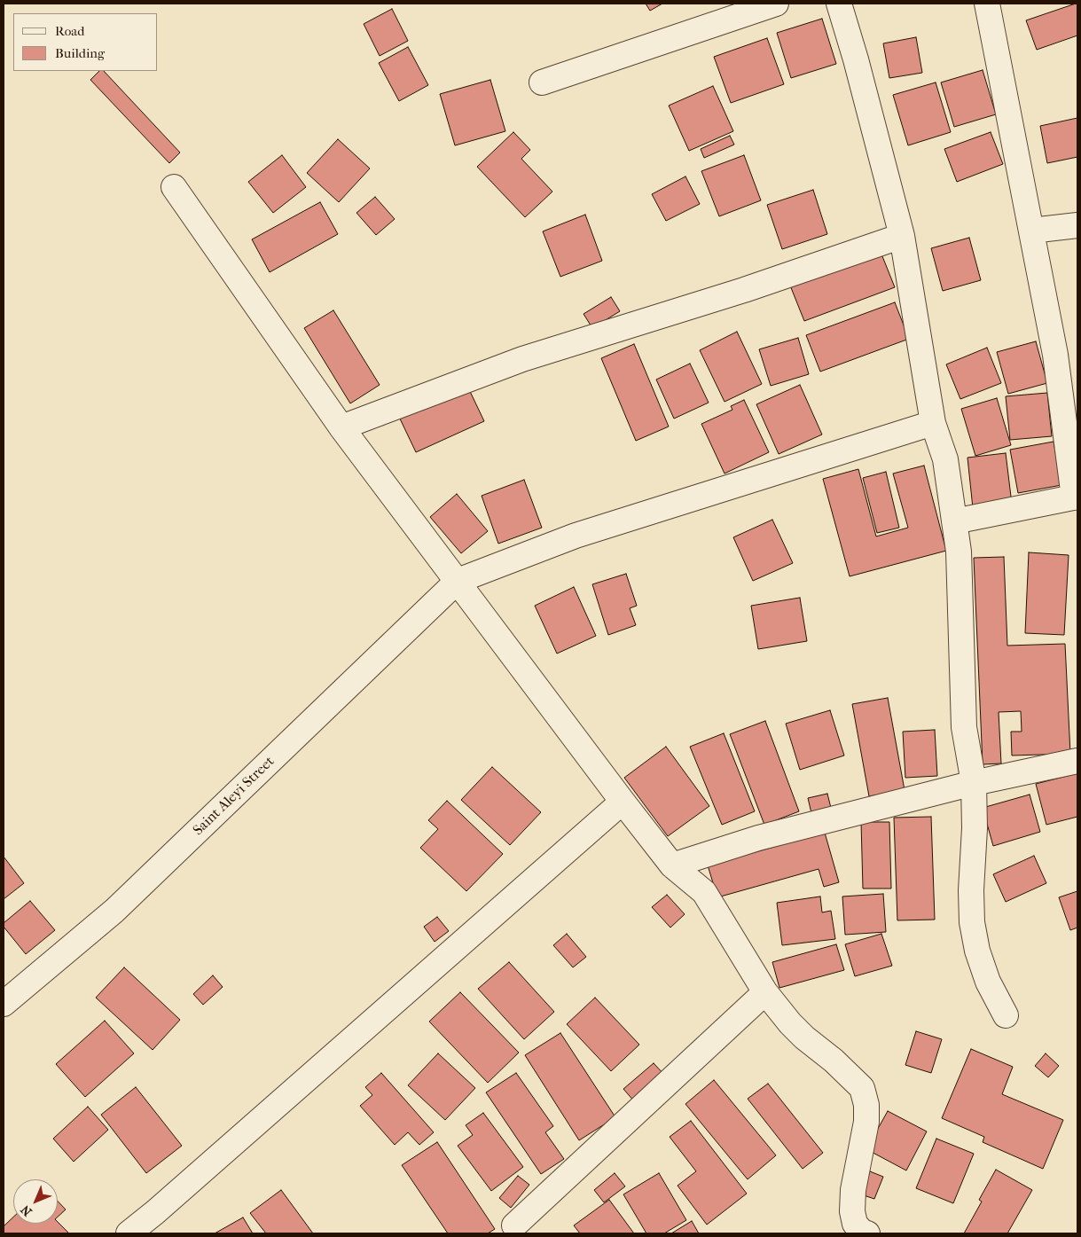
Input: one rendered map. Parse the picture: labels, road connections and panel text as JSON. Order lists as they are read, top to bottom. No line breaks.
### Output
{"streets":{"street":["Saint Aleyi Street"]},"legend":["Road","Building"],"north":"bottom left"}
